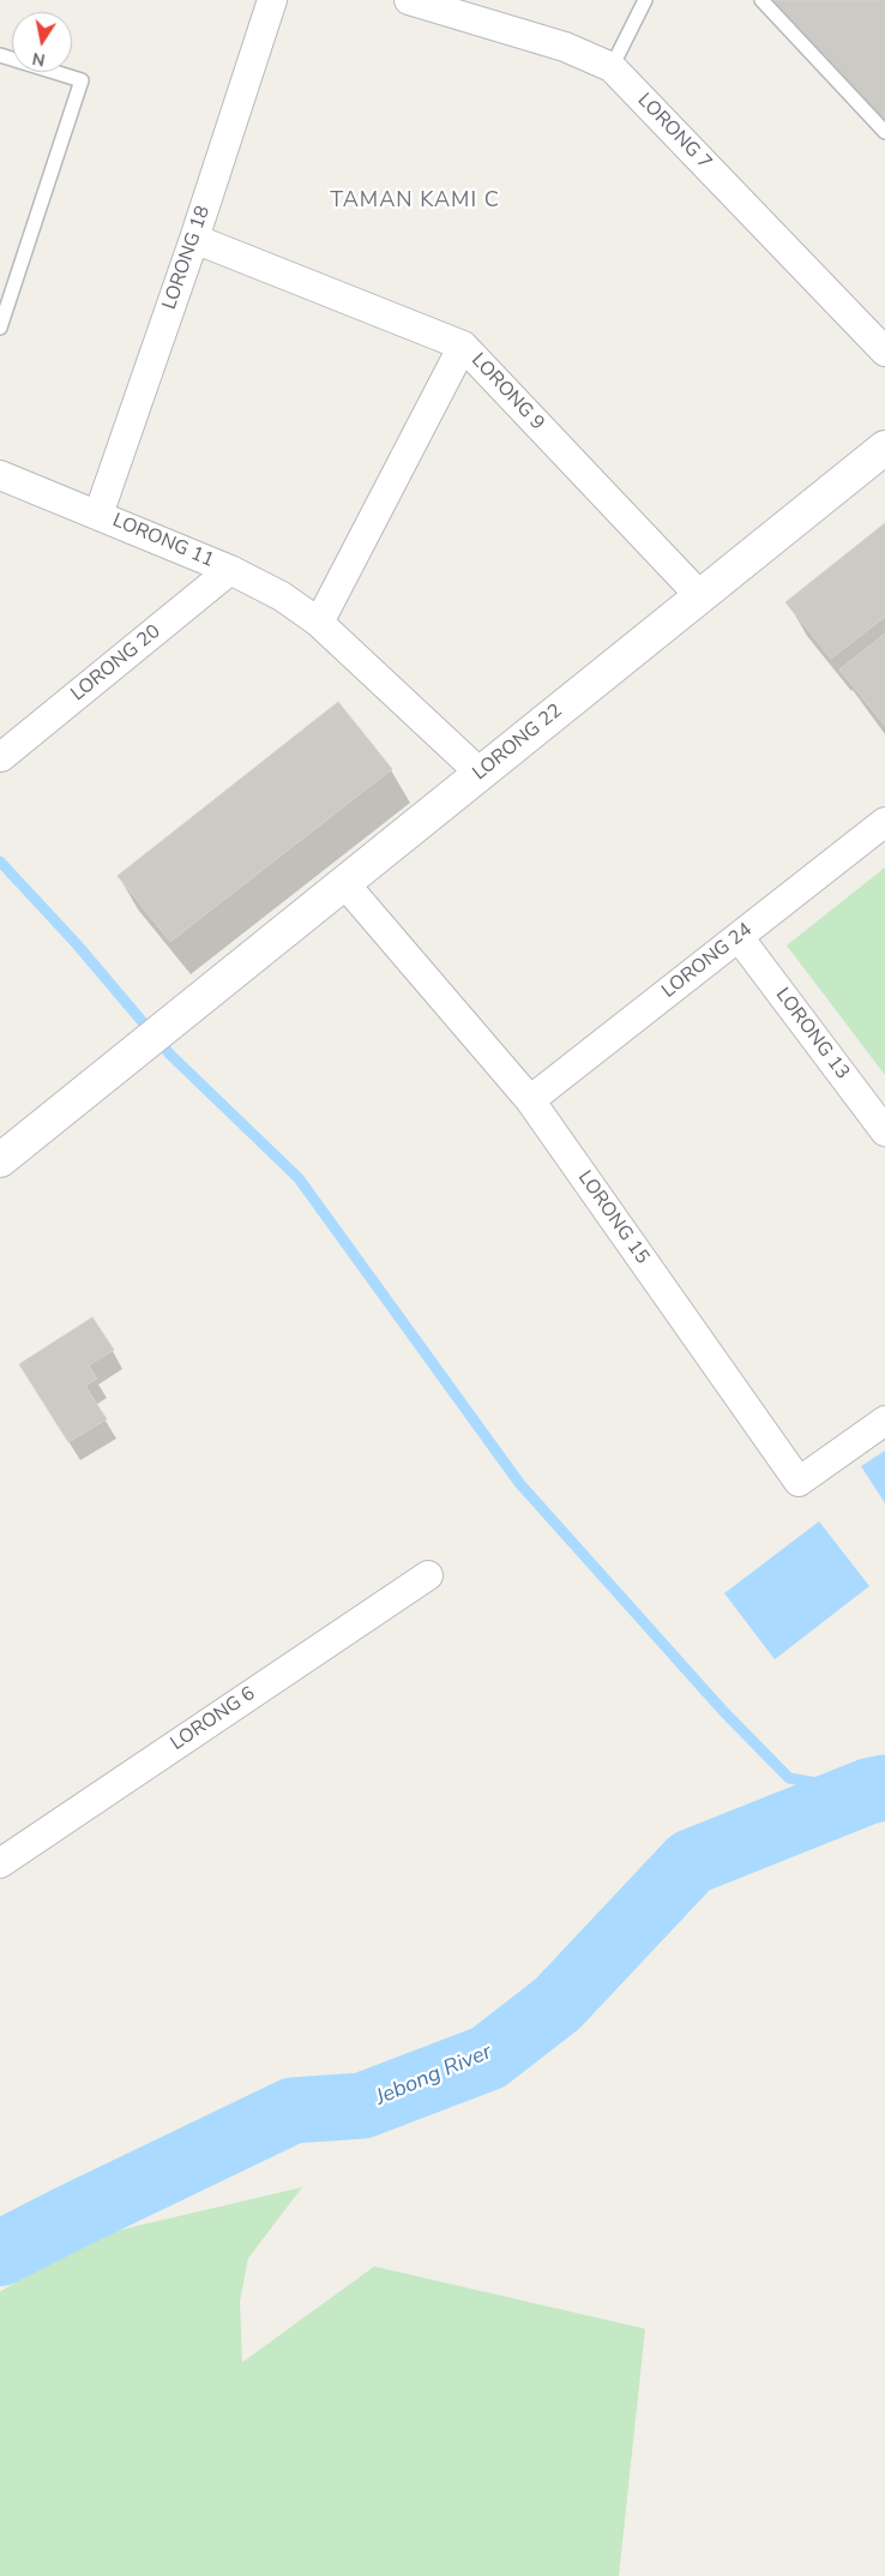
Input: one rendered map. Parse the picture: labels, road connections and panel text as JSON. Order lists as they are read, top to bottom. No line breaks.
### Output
{"streets":{"street":["LORONG 7","LORONG 18","LORONG 9","LORONG 11","LORONG 20","LORONG 22","LORONG 24","LORONG 13","LORONG 15","LORONG 6"]},"crossings":[["LORONG 18","LORONG 9"],["LORONG 18","LORONG 11"],["LORONG 9","LORONG 22"],["LORONG 11","LORONG 20"],["LORONG 11","LORONG 22"],["LORONG 22","LORONG 15"],["LORONG 24","LORONG 13"],["LORONG 24","LORONG 15"]],"districts":["TAMAN KAMI C"],"water":["Jebong River"],"north":"bottom"}
